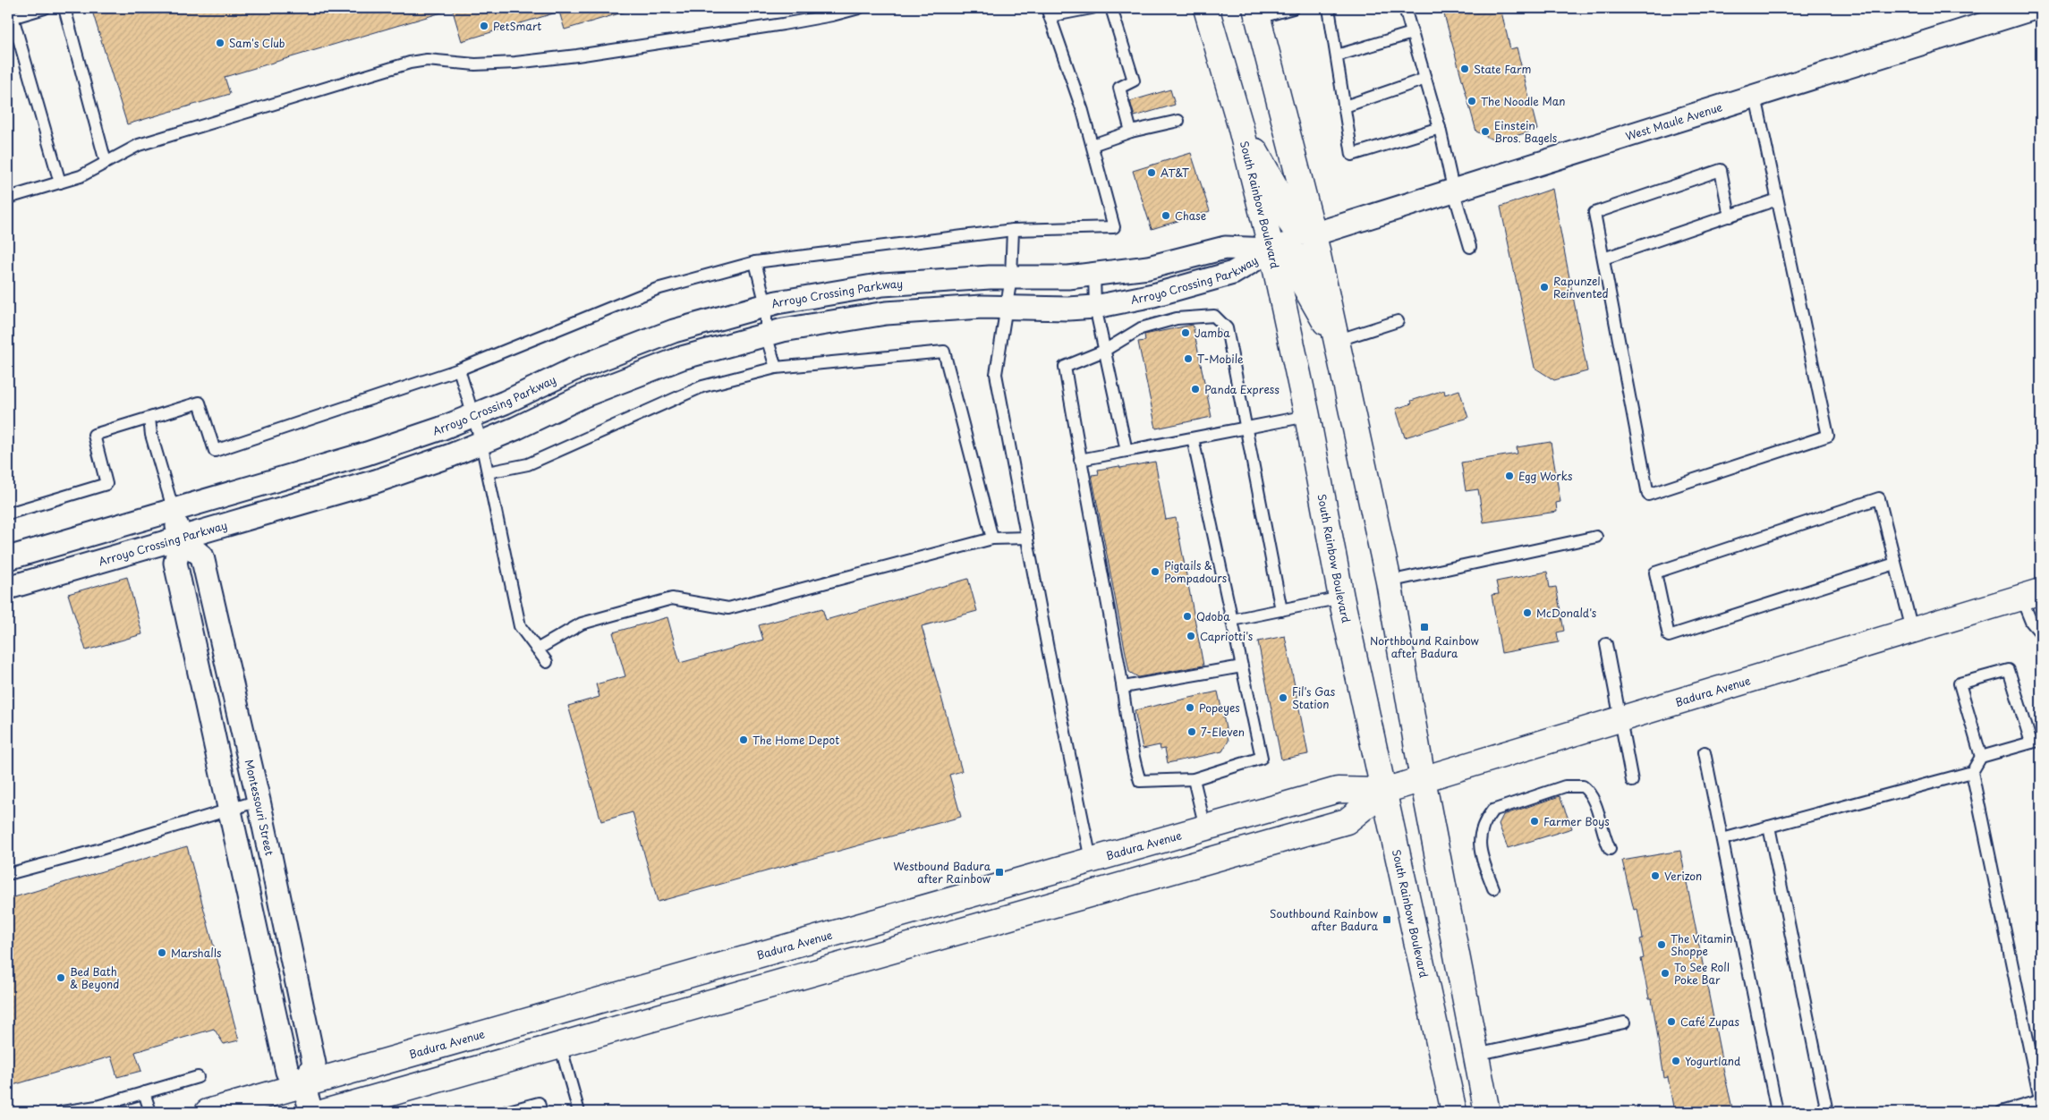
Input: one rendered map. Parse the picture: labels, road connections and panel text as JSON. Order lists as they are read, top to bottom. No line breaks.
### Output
{"streets":{"main road":["South Rainbow Boulevard","Badura Avenue"],"street":["West Maule Avenue","Arroyo Crossing Parkway","Montessouri Street"]},"crossings":[["South Rainbow Boulevard","Arroyo Crossing Parkway"],["South Rainbow Boulevard","Badura Avenue"],["Arroyo Crossing Parkway","Montessouri Street"],["Badura Avenue","Montessouri Street"]],"places":{"other":["PetSmart","Sam's Club","State Farm","The Noodle Man","Einstein Bros. Bagels","AT&T","Chase","Rapunzel Reinvented","Jamba","T-Mobile","Panda Express","Egg Works","Pigtails & Pompadours","McDonald's","Qdoba","Capriotti's","Fil's Gas Station","Popeyes","7-Eleven","The Home Depot","Farmer Boys","Verizon","The Vitamin Shoppe","Marshalls","To See Roll Poke Bar","Bed Bath & Beyond","Café Zupas","Yogurtland"],"transit":["Northbound Rainbow after Badura","Westbound Badura after Rainbow","Southbound Rainbow after Badura"]}}
